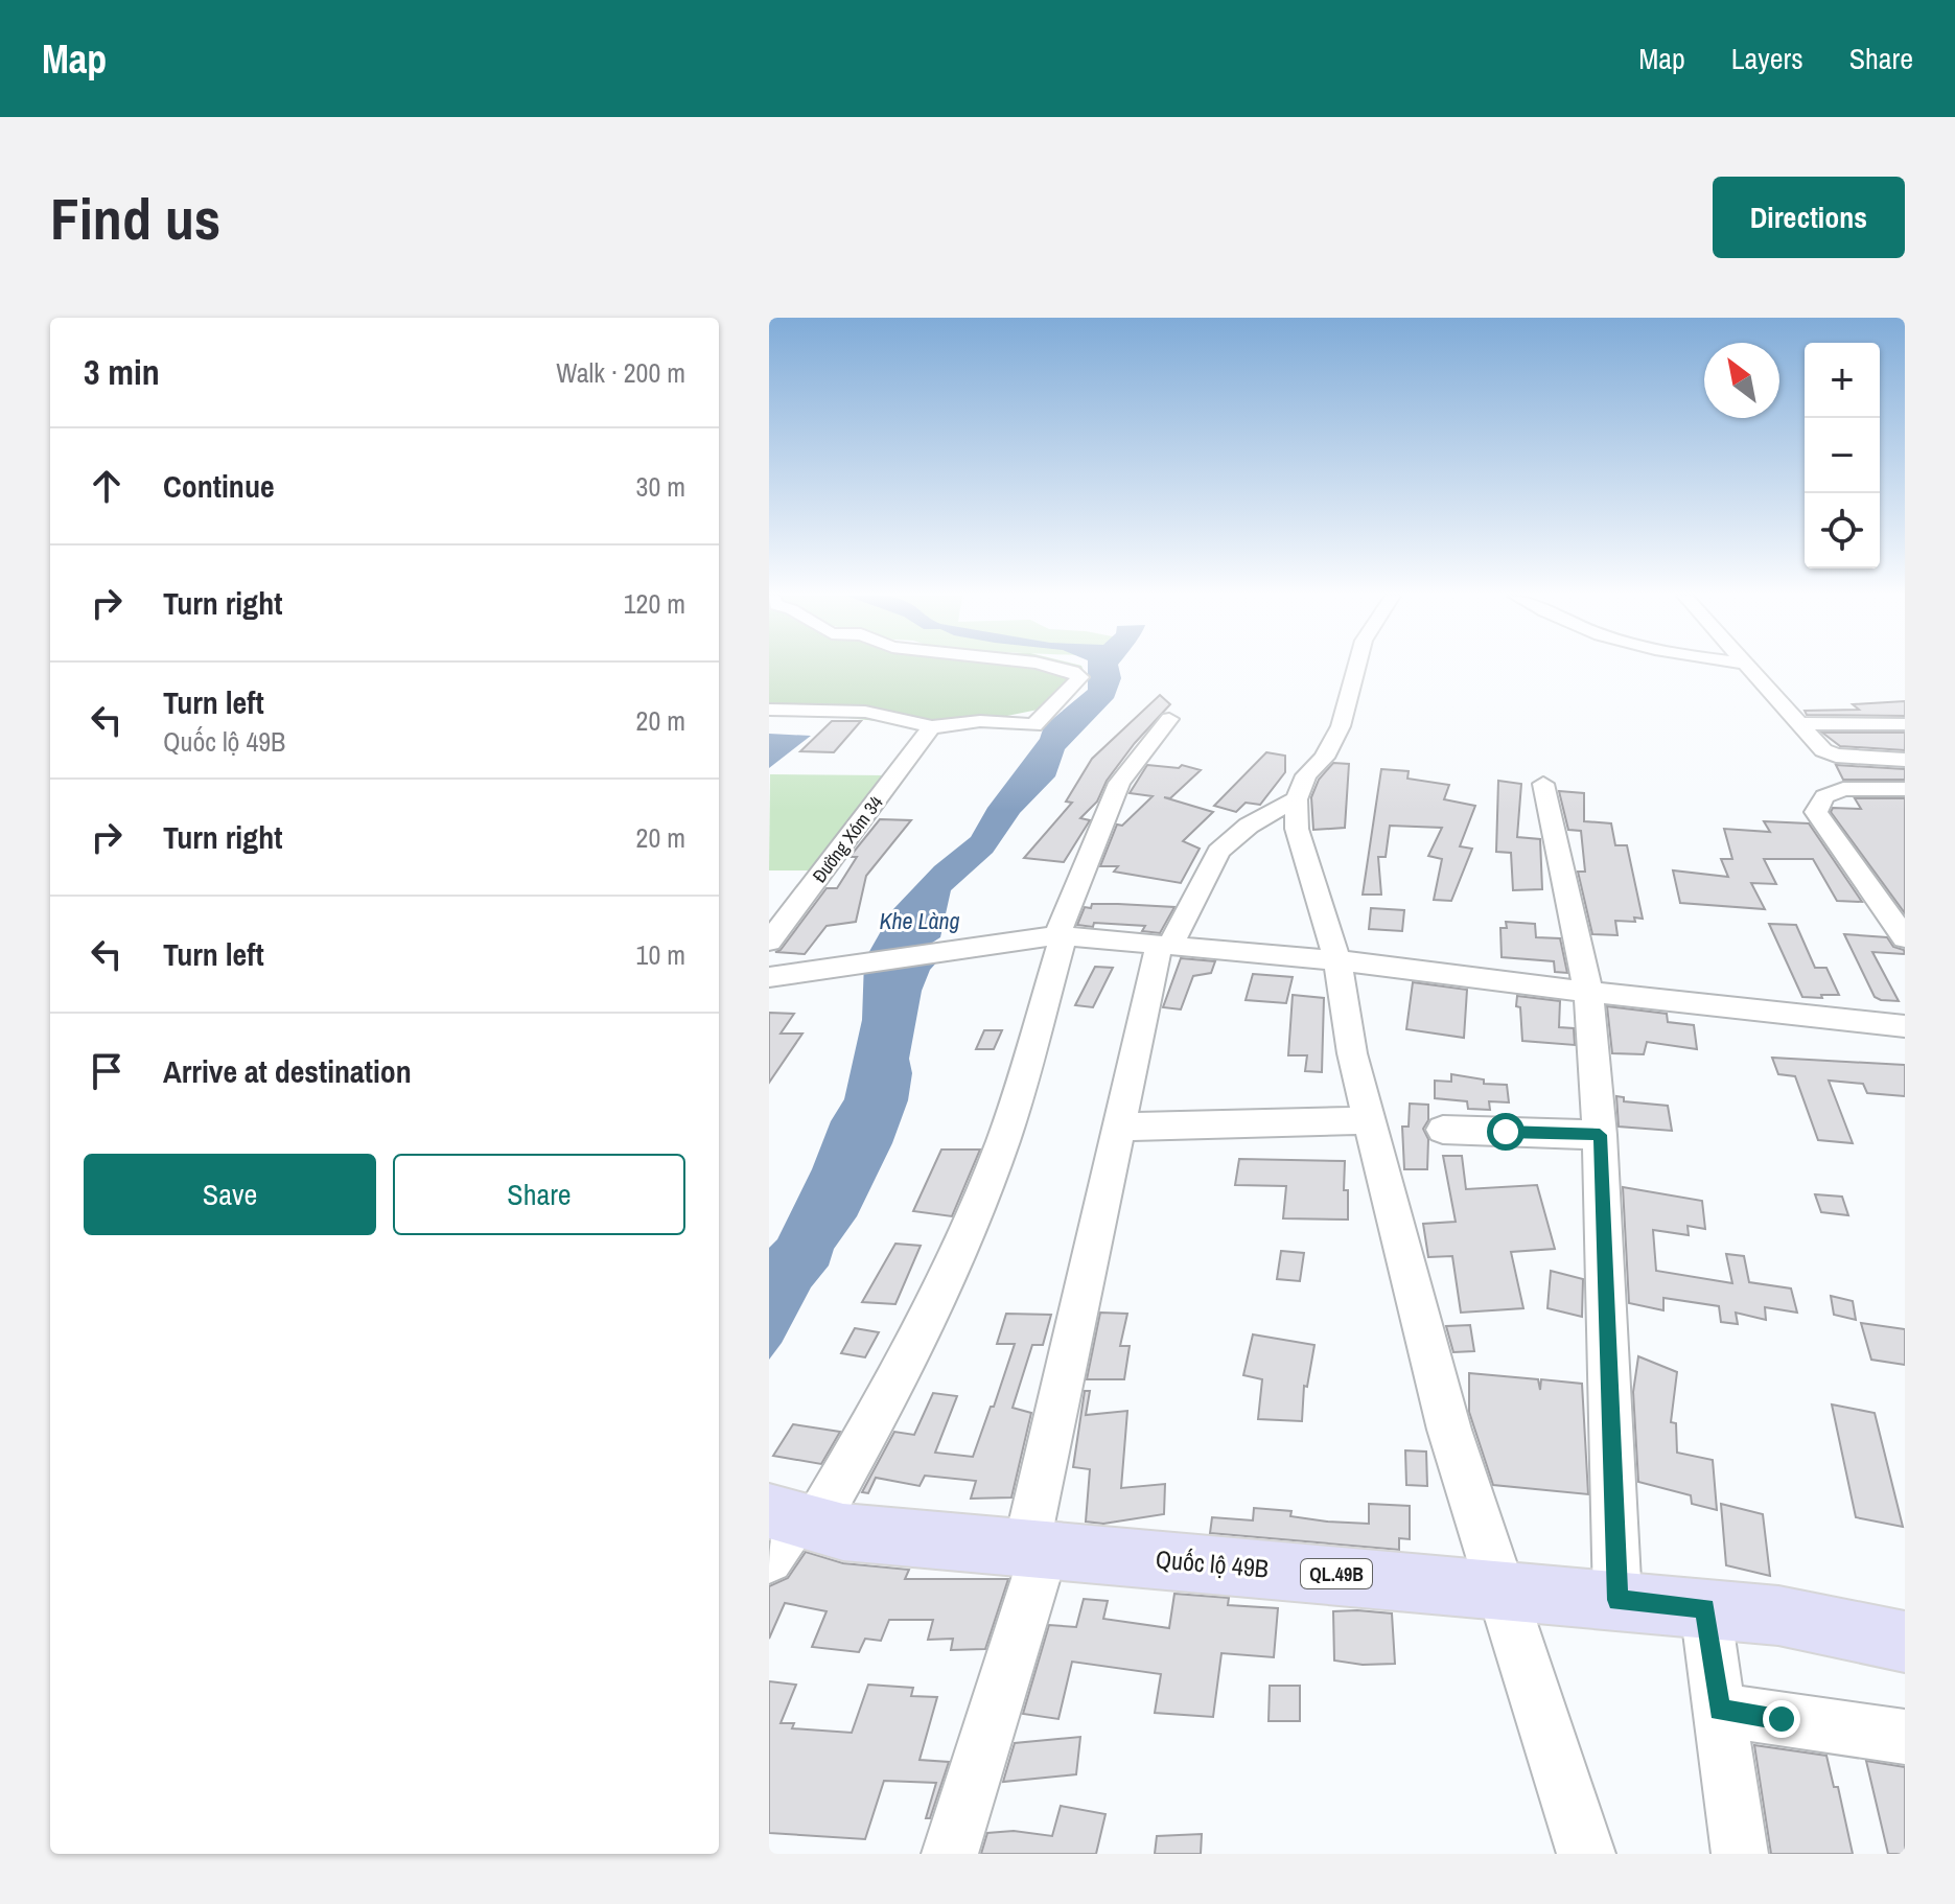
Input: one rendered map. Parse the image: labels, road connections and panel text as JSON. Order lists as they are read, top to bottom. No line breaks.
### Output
{"streets":{"main road":["Quốc lộ 49B","QL.49B"],"street":["Đường Xóm 34"]},"water":["Khe Làng"],"north":"top left","page":{"header":"Map","nav":["Map","Layers","Share"],"buttons":["Directions",["Save","Share"]],"title":"Find us","heading":["3 min","Walk · 200 m"],"map_buttons":["+","−"],"list":[["Continue","30 m"],["Turn right","120 m"],["Turn left","Quốc lộ 49B","20 m"],["Turn right","20 m"],["Turn left","10 m"],"Arrive at destination"]}}
